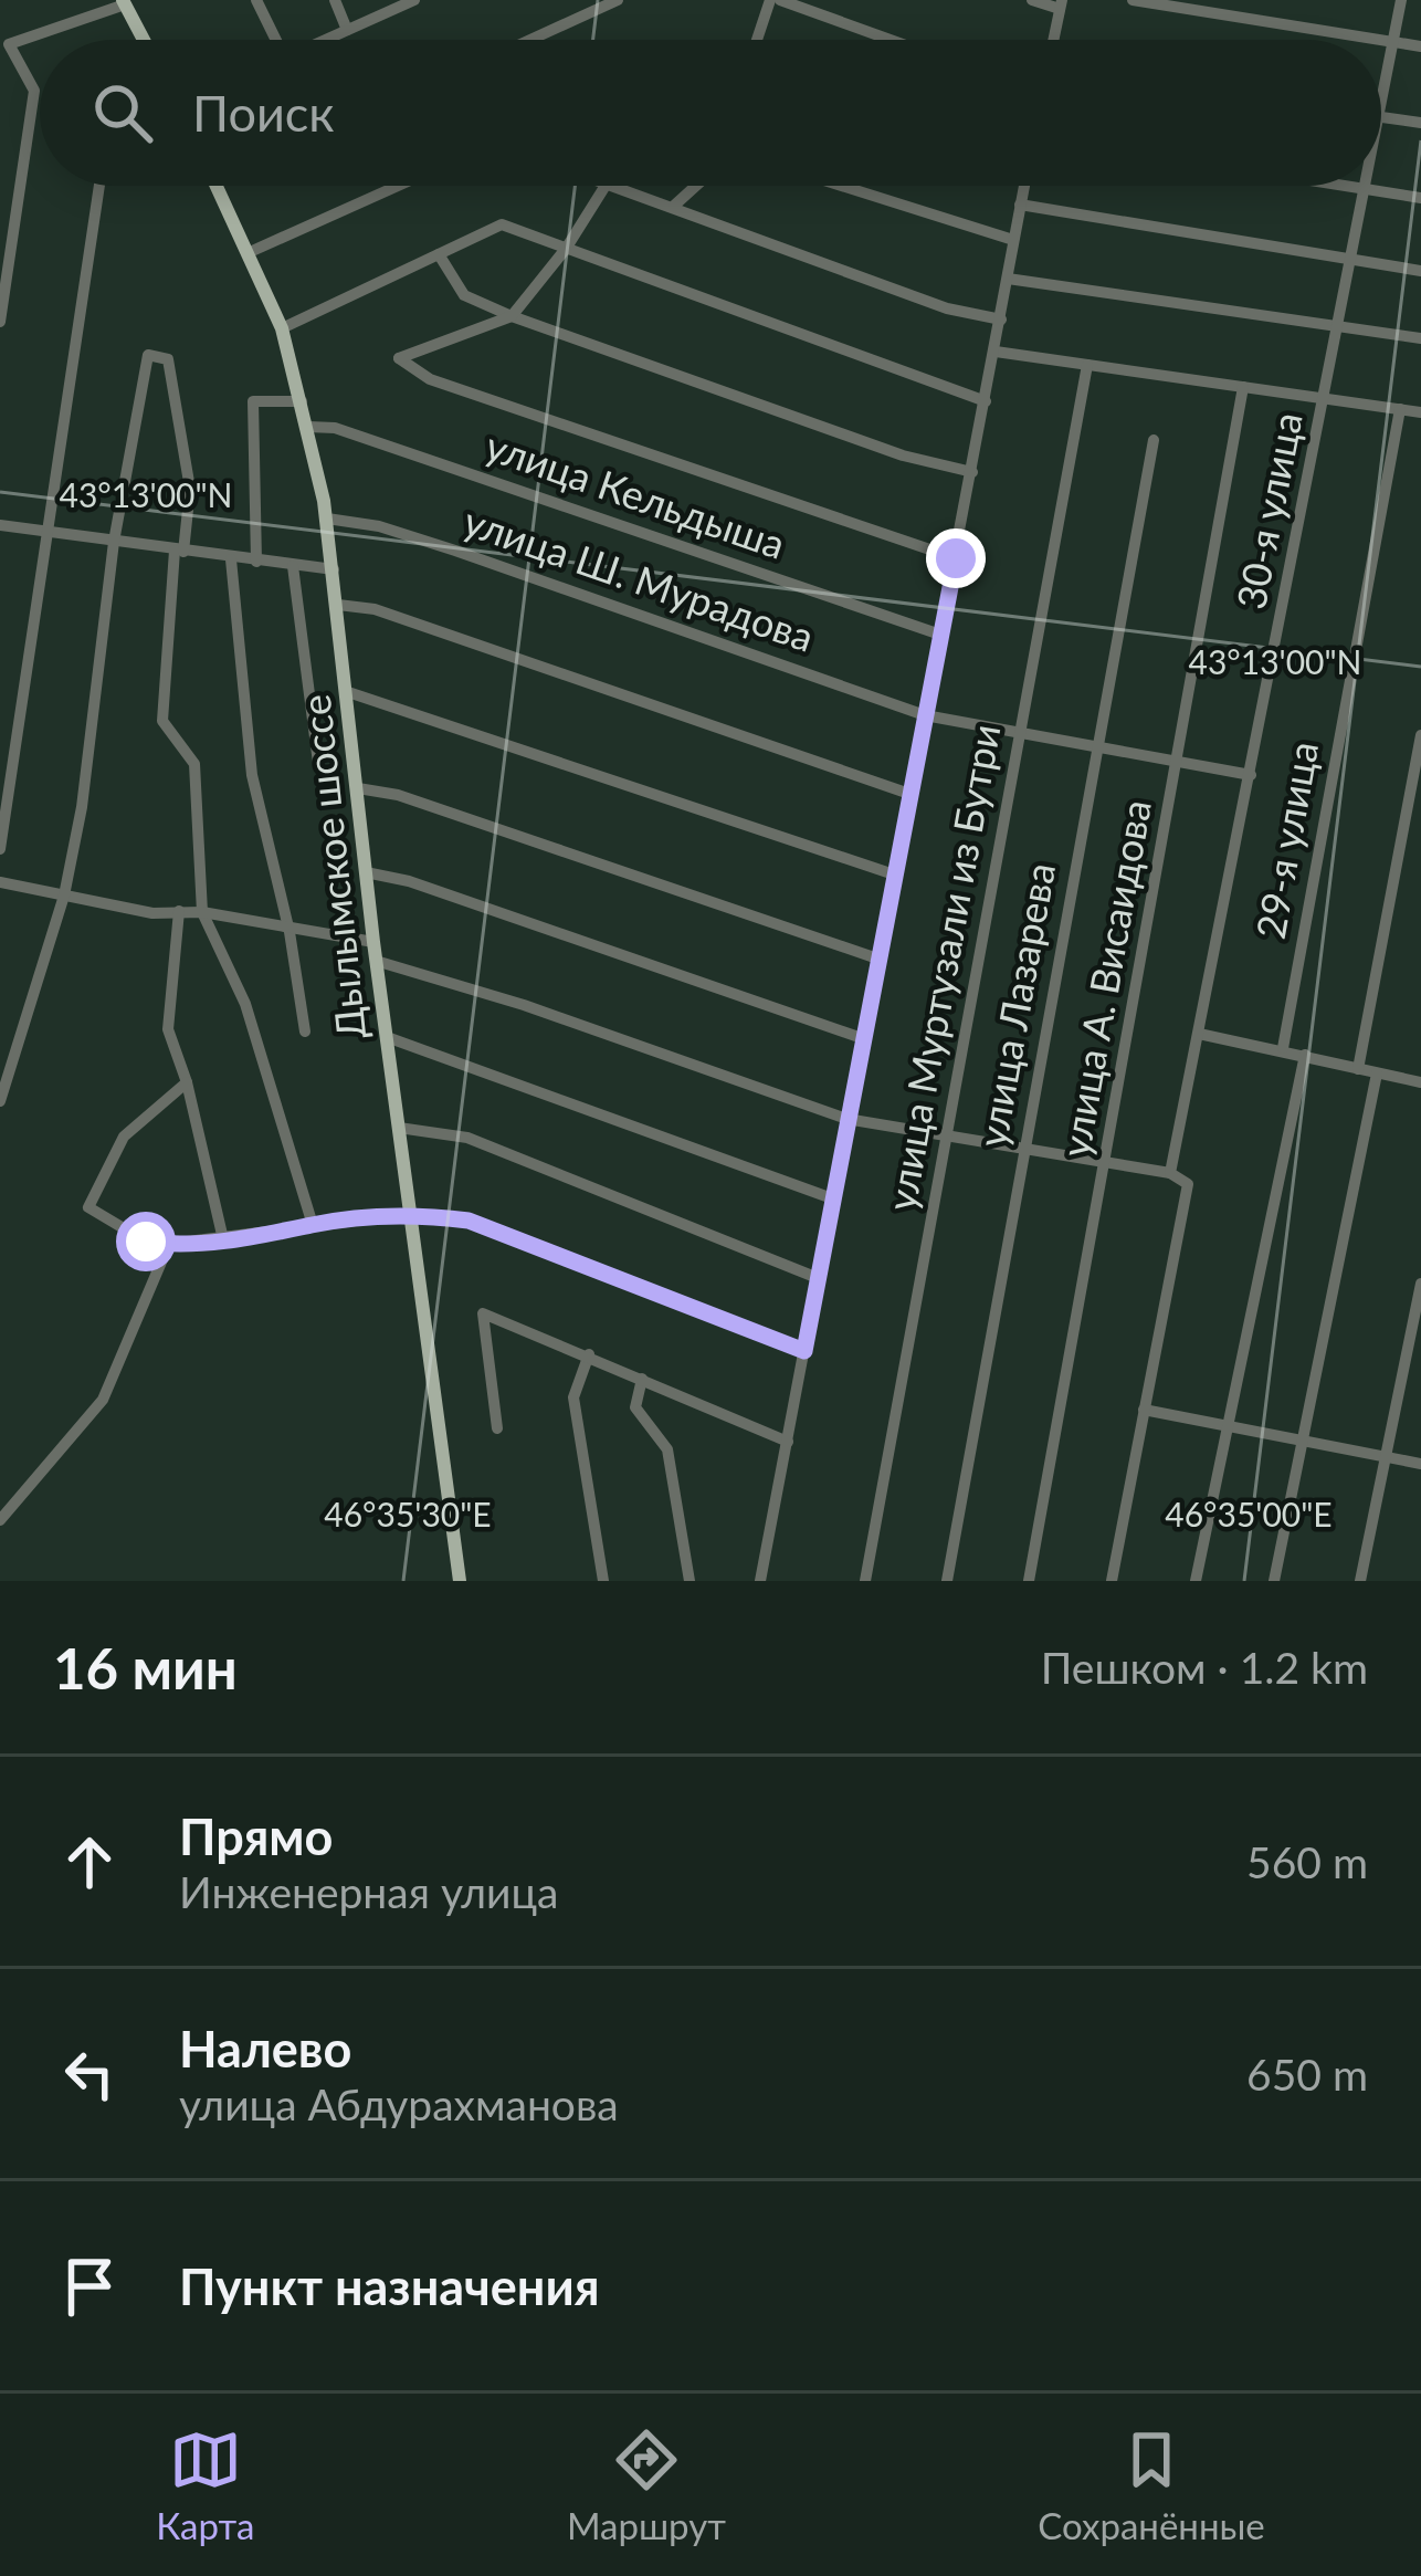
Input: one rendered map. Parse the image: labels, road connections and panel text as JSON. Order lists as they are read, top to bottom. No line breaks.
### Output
{"streets":{"main road":["Дылымское шоссе"],"street":["улица Кельдыша","30-я улица","улица Ш. Мурадова","29-я улица","улица Муртузали из Бутри","улица А. Висаидова","улица Лазарева"]},"crossings":[["улица Кельдыша","Дылымское шоссе"],["30-я улица","улица Ш. Мурадова"],["улица Ш. Мурадова","Дылымское шоссе"],["улица Ш. Мурадова","улица Муртузали из Бутри"],["улица Ш. Мурадова","улица А. Висаидова"],["улица Ш. Мурадова","улица Лазарева"]],"page":{"search":"Поиск","heading":["16 мин","Пешком · 1.2 km"],"list":[["Прямо","Инженерная улица","560 m"],["Налево","улица Абдурахманова","650 m"],"Пункт назначения"],"nav":["Карта","Маршрут","Сохранённые"]},"coordinates":["43°13'00\"N","46°35'30\"E","46°35'00\"E"]}
